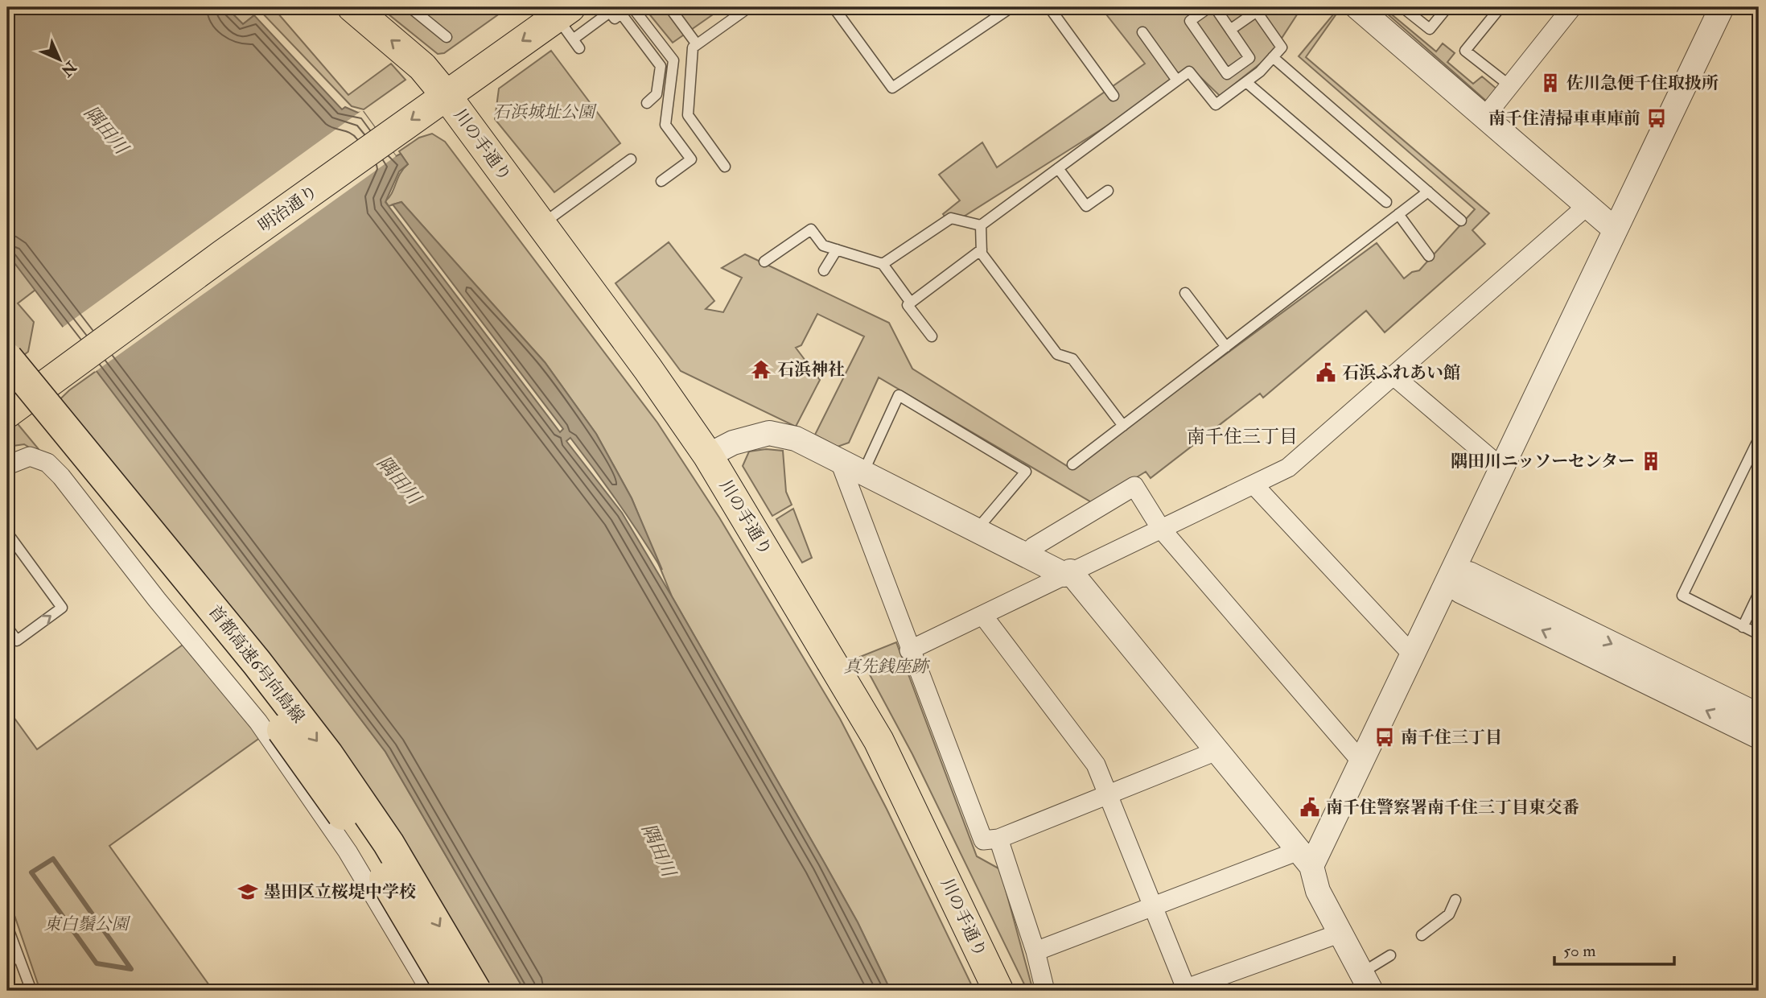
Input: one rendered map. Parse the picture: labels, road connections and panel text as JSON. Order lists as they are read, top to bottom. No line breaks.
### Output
{"streets":{"highway":["首都高速6号向島線"],"main road":["川の手通り","明治通り"]},"crossings":[["川の手通り","明治通り"],["明治通り","首都高速6号向島線"]],"districts":["南千住三丁目"],"water":["隅田川"],"parks":["石浜城址公園","真先銭座跡","東白鬚公園"],"places":{"building":["佐川急便千住取扱所","隅田川ニッソーセンター"],"bus stop":["南千住清掃車車庫前","南千住三丁目"],"temple":["石浜神社"],"public building":["石浜ふれあい館","南千住警察署南千住三丁目東交番"],"school or university":["墨田区立桜堤中学校"]},"scale_bar":"50 m","north":"bottom right"}
